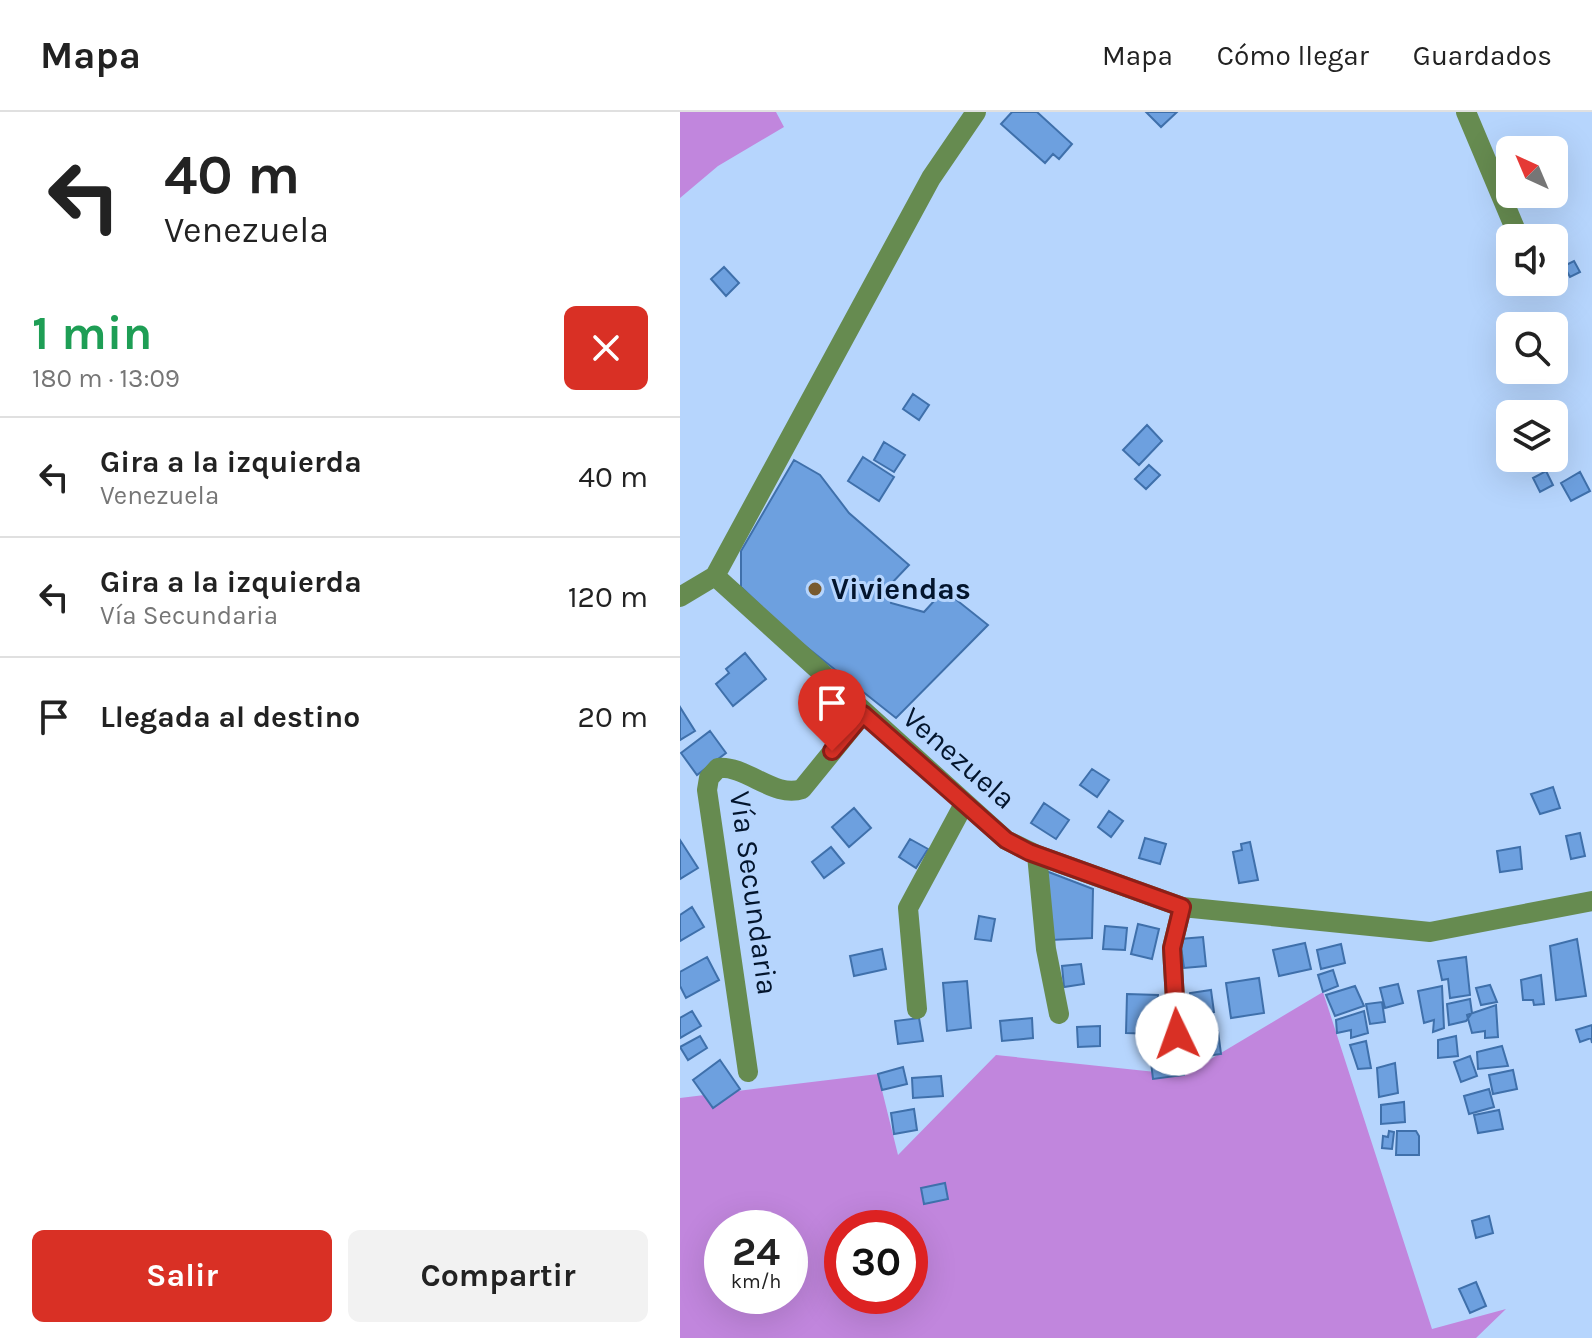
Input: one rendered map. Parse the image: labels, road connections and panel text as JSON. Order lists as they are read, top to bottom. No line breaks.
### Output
{"streets":{"street":["Venezuela","Vía Secundaria"]},"crossings":[["Venezuela","Vía Secundaria"]],"places":["Viviendas"],"north":"top left","page":{"header":"Mapa","nav":["Mapa","Cómo llegar","Guardados"],"turn":["40 m","Venezuela"],"heading":["1 min","180 m · 13:09"],"list":[{"name":"Gira a la izquierda","note":"Venezuela","value":"40 m"},{"name":"Gira a la izquierda","note":"Vía Secundaria","value":"120 m"},{"name":"Llegada al destino","value":"20 m"}],"speed":"24 km/h","limit":"30","buttons":["Salir","Compartir"]}}
